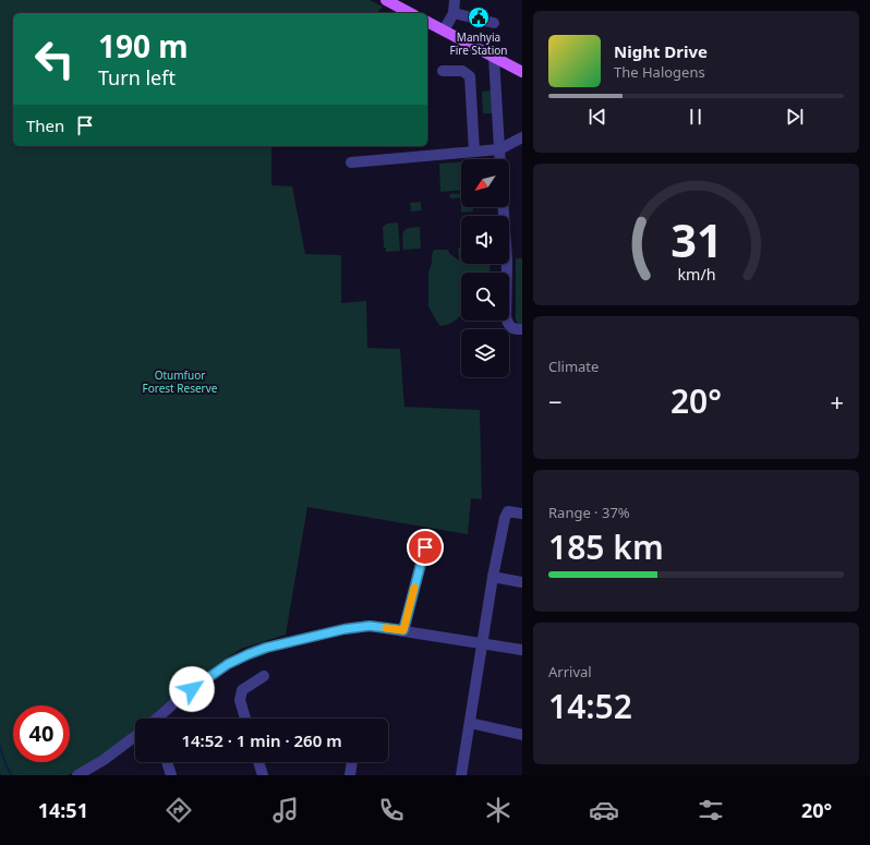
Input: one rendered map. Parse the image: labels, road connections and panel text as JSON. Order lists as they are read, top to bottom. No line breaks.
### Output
{"parks":["Otumfuor Forest Reserve"],"places":{"public building":["Manhyia Fire Station"]},"north":"bottom left","page":{"turn":["190 m","Turn left"],"song":["Night Drive","The Halogens"],"then":"Then","tile":["Climate",["Range · 37%","185 km"],["Arrival","14:52"]],"heat":["−","20°","+"],"limit":"40","trip":"14:52 · 1 min · 260 m","tabs":["14:51","20°"],"gauge":["31","km/h"]}}
